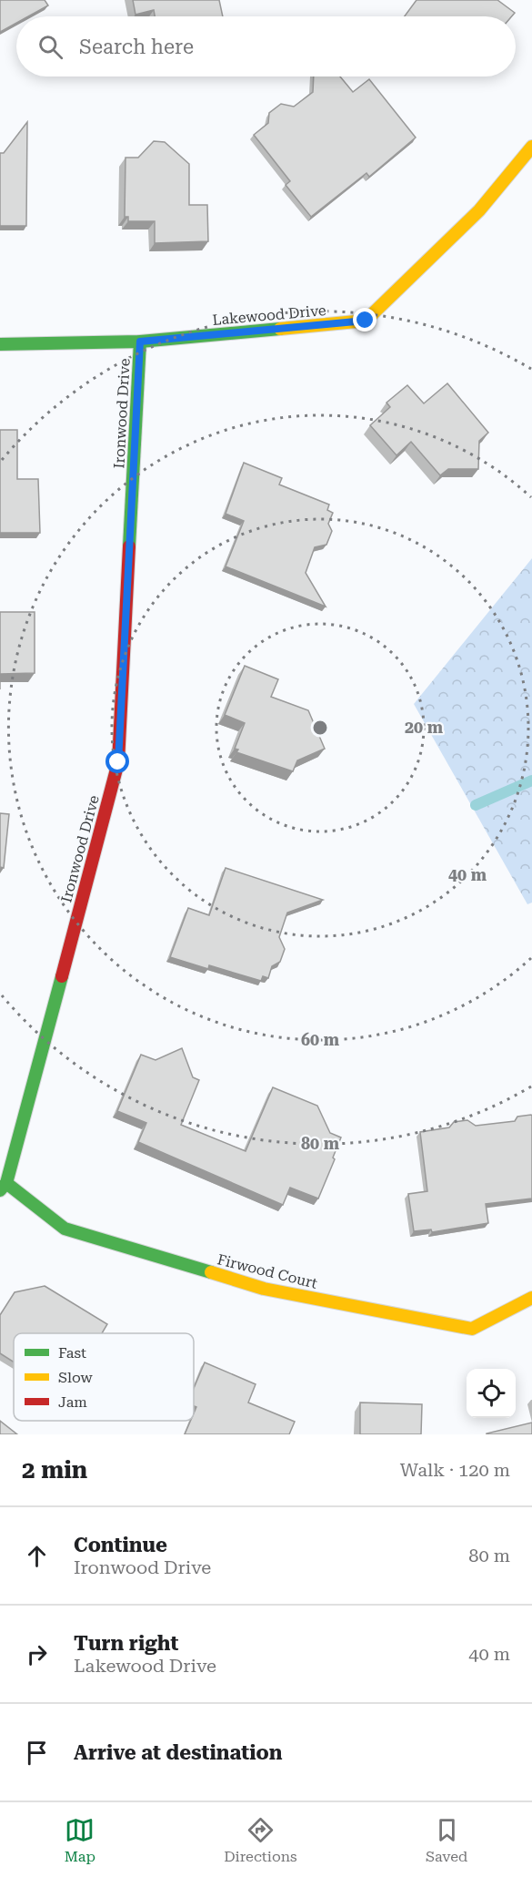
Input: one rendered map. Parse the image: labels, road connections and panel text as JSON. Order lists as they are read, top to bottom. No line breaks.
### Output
{"streets":{"street":["Lakewood Drive","Ironwood Drive","Firwood Court"]},"crossings":[["Lakewood Drive","Ironwood Drive"],["Ironwood Drive","Firwood Court"]],"legend":["Fast","Slow","Jam"],"page":{"search":"Search here","heading":["2 min","Walk · 120 m"],"list":[["Continue","Ironwood Drive","80 m"],["Turn right","Lakewood Drive","40 m"],"Arrive at destination"],"nav":["Map","Directions","Saved"]},"rings":["20 m","40 m","60 m","80 m"]}
